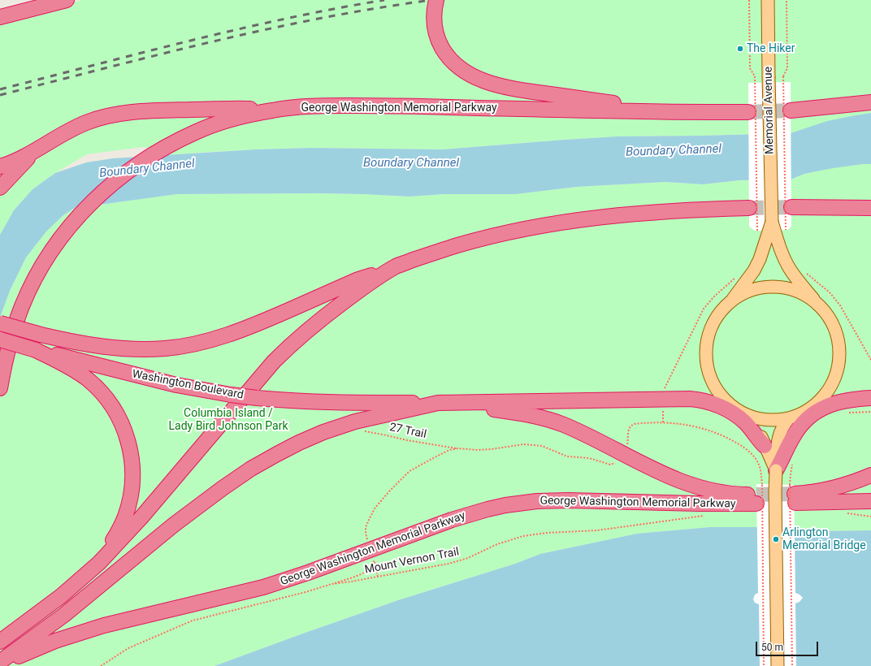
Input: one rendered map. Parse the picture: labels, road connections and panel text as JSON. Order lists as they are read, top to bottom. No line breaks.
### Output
{"streets":{"highway":["George Washington Memorial Parkway","Washington Boulevard"],"main road":["Memorial Avenue"],"path":["27 Trail","Mount Vernon Trail"]},"water":["Boundary Channel"],"parks":["Columbia Island / Lady Bird Johnson Park"],"places":["The Hiker","Arlington Memorial Bridge"],"scale_bar":"50 m"}
